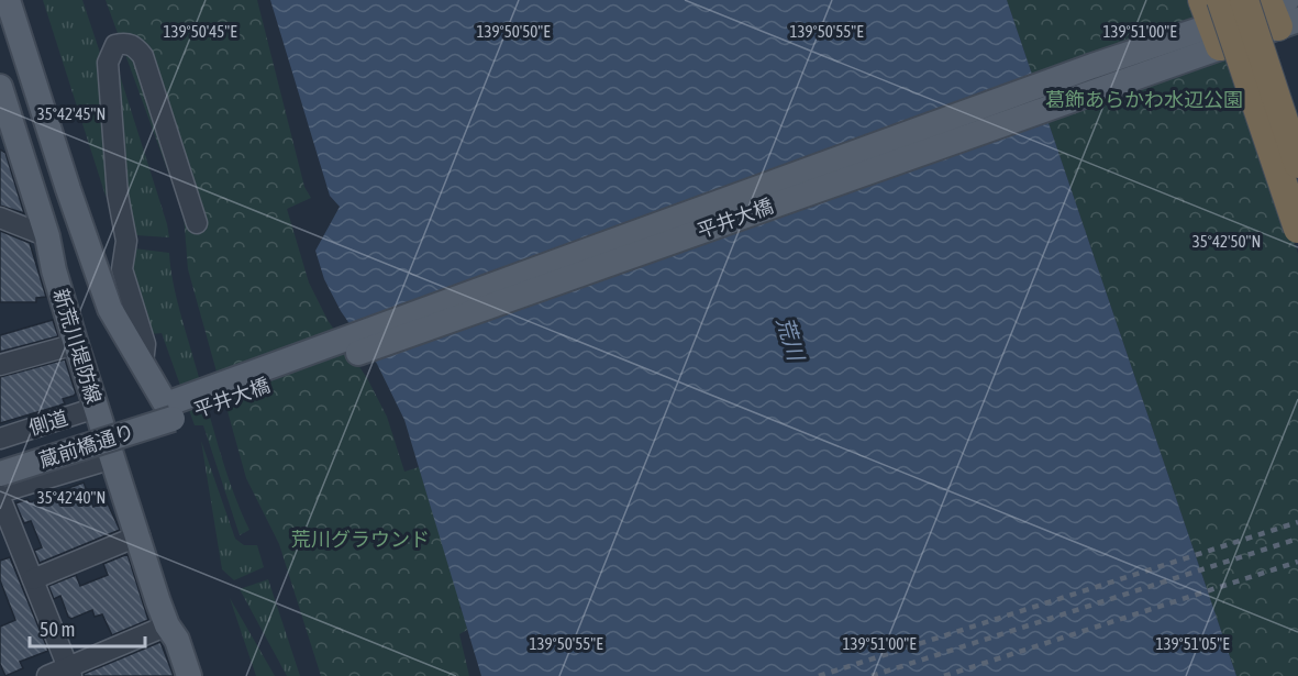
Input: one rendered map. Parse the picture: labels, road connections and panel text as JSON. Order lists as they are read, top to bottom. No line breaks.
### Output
{"streets":{"main road":["平井大橋","新荒川堤防線","蔵前橋通り"],"street":["側道"]},"crossings":[["平井大橋","新荒川堤防線"],["平井大橋","蔵前橋通り"],["新荒川堤防線","側道"],["新荒川堤防線","蔵前橋通り"]],"water":["荒川"],"parks":["葛飾あらかわ水辺公園","荒川グラウンド"],"scale_bar":"50 m","coordinates":["139°50'45\"E","139°50'50\"E","139°50'55\"E","139°51'00\"E","35°42'45\"N","35°42'50\"N","35°42'40\"N","139°51'05\"E"]}
